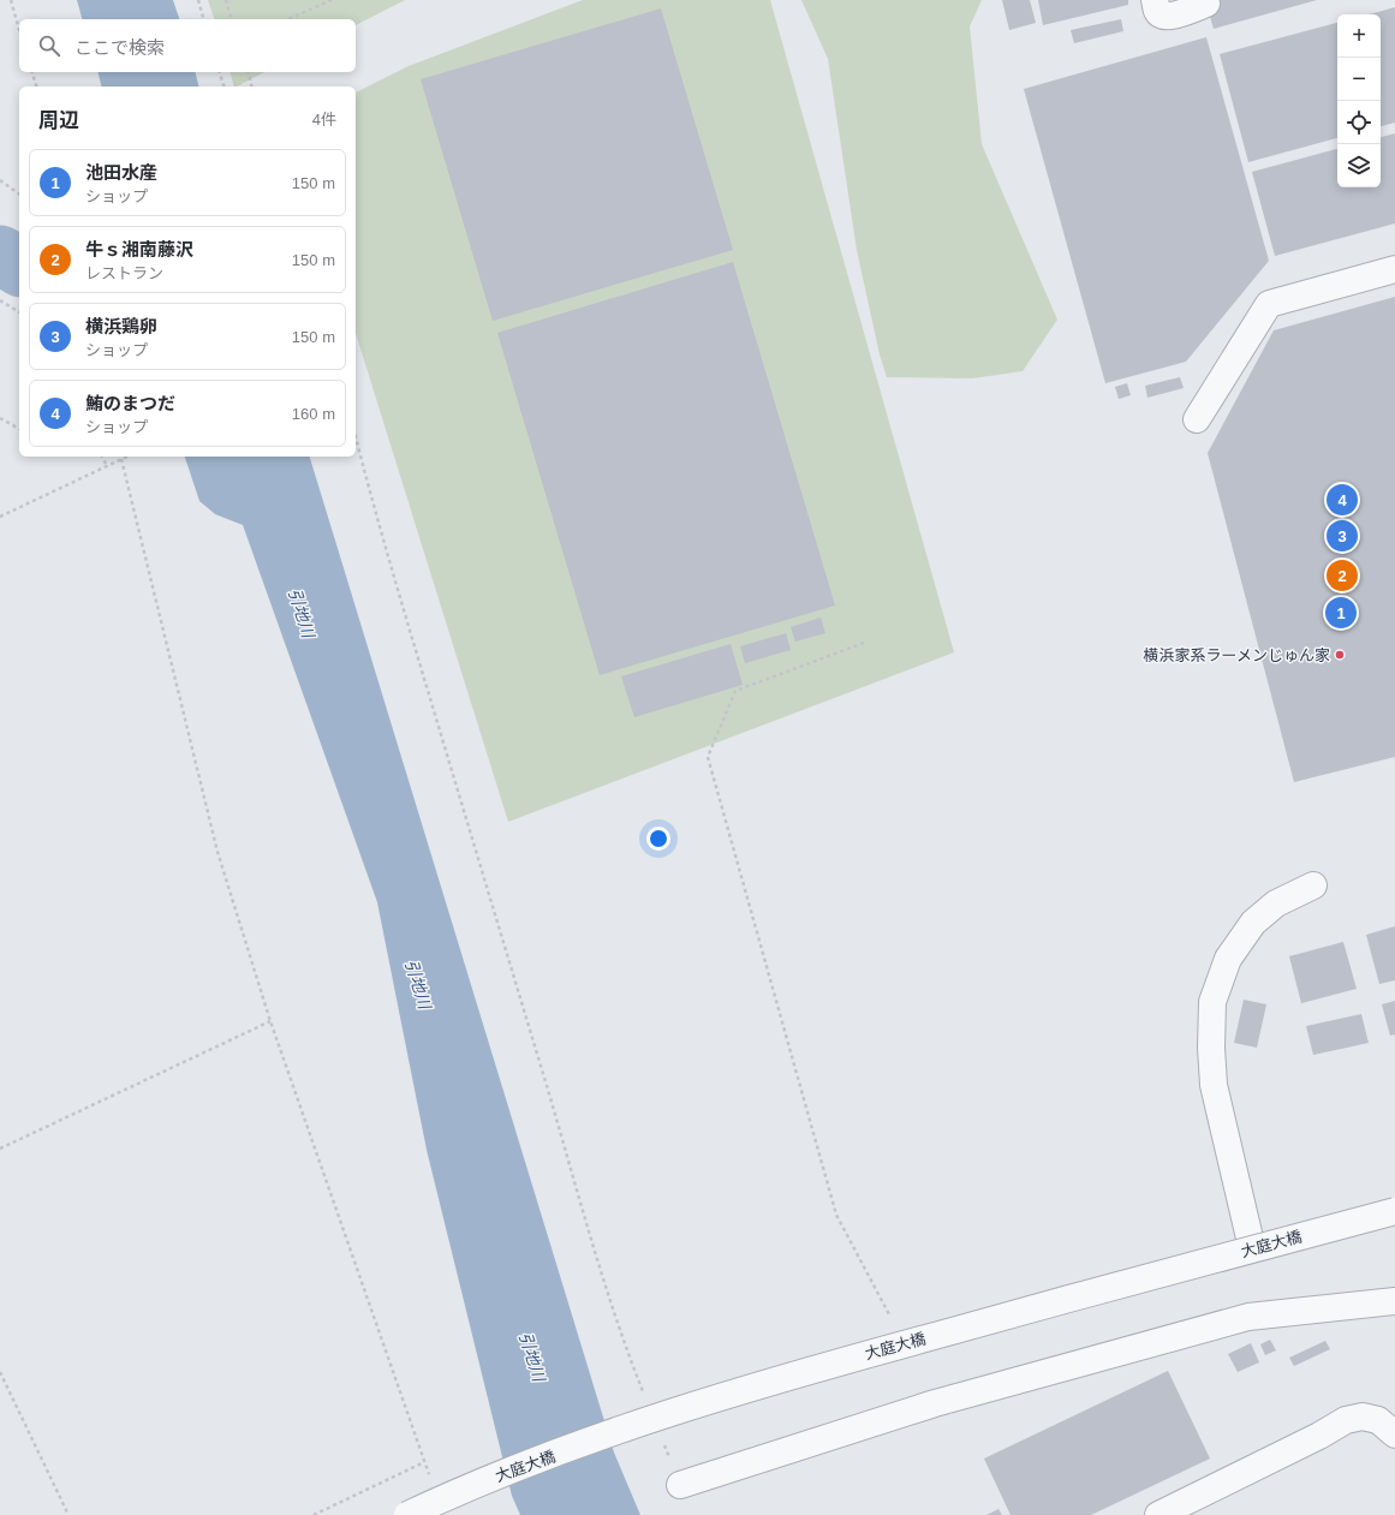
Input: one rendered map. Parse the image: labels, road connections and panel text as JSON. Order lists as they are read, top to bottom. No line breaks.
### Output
{"streets":{"street":["大庭大橋"]},"water":["引地川"],"places":["横浜家系ラーメンじゅん家"],"page":{"map_buttons":["+","−"],"search":"ここで検索","heading":["周辺","4件"],"list":[{"mark":"1","name":"池田水産","note":"ショップ","value":"150 m"},{"mark":"2","name":"牛ｓ湘南藤沢","note":"レストラン","value":"150 m"},{"mark":"3","name":"横浜鶏卵","note":"ショップ","value":"150 m"},{"mark":"4","name":"鮪のまつだ","note":"ショップ","value":"160 m"}],"pins":["4","3","2","1"]}}
